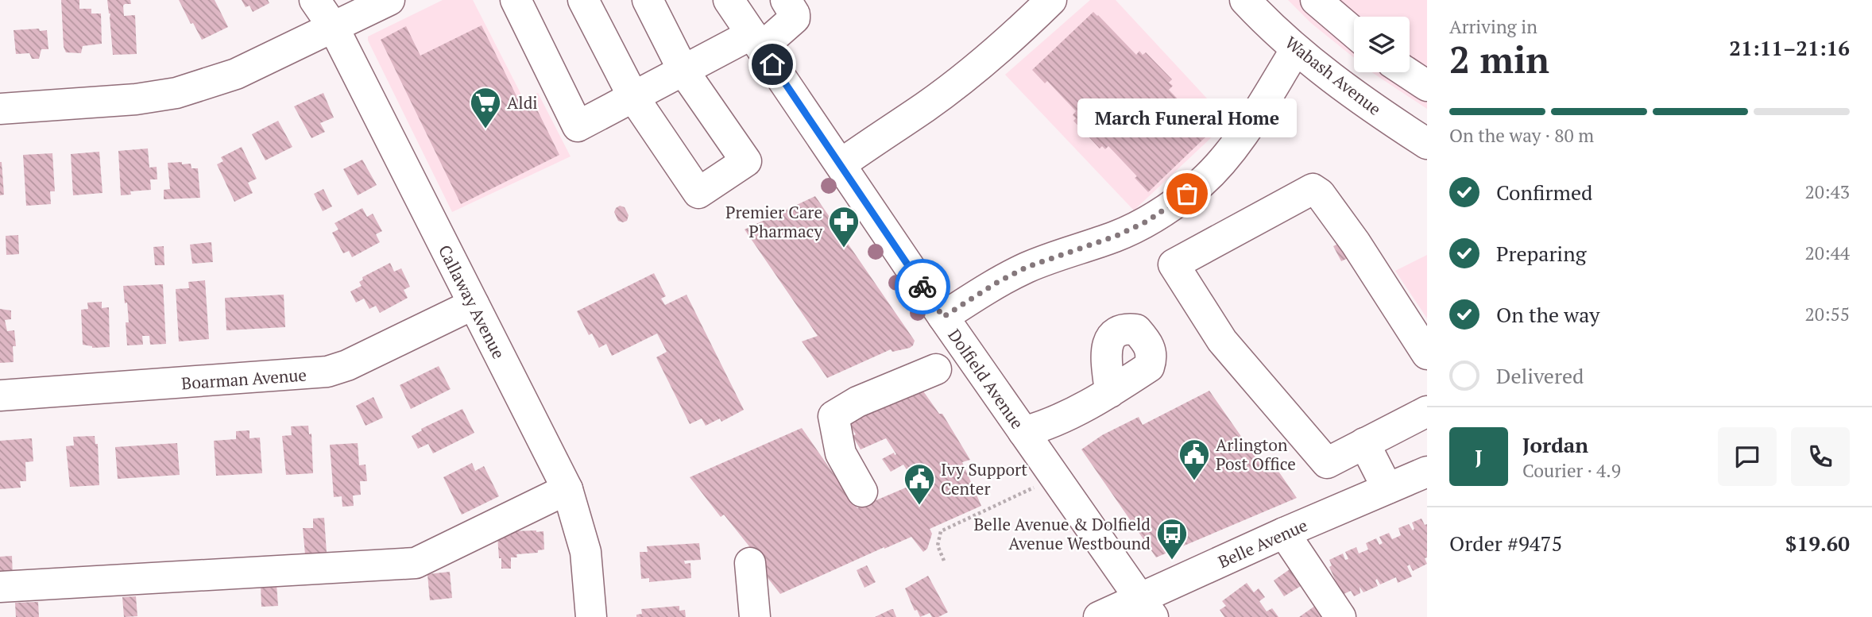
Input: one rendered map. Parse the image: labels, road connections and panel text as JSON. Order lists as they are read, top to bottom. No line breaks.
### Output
{"streets":{"street":["Wabash Avenue","Callaway Avenue","Boarman Avenue","Dolfield Avenue","Belle Avenue"]},"crossings":[["Callaway Avenue","Boarman Avenue"],["Dolfield Avenue","Belle Avenue"]],"places":{"supermarket":["Aldi"],"other":["March Funeral Home"],"pharmacy":["Premier Care Pharmacy"],"public building":["Arlington Post Office","Ivy Support Center"],"bus stop":["Belle Avenue & Dolfield Avenue Westbound"]},"page":{"heading":["2 min","Arriving in","21:11–21:16"],"panel":["Jordan","Courier · 4.9","Order #9475","$19.60"],"bar":"On the way · 80 m","bubble":"March Funeral Home","list":[["Confirmed","20:43"],["Preparing","20:44"],["On the way","20:55"],"Delivered"],"round":"J"}}
